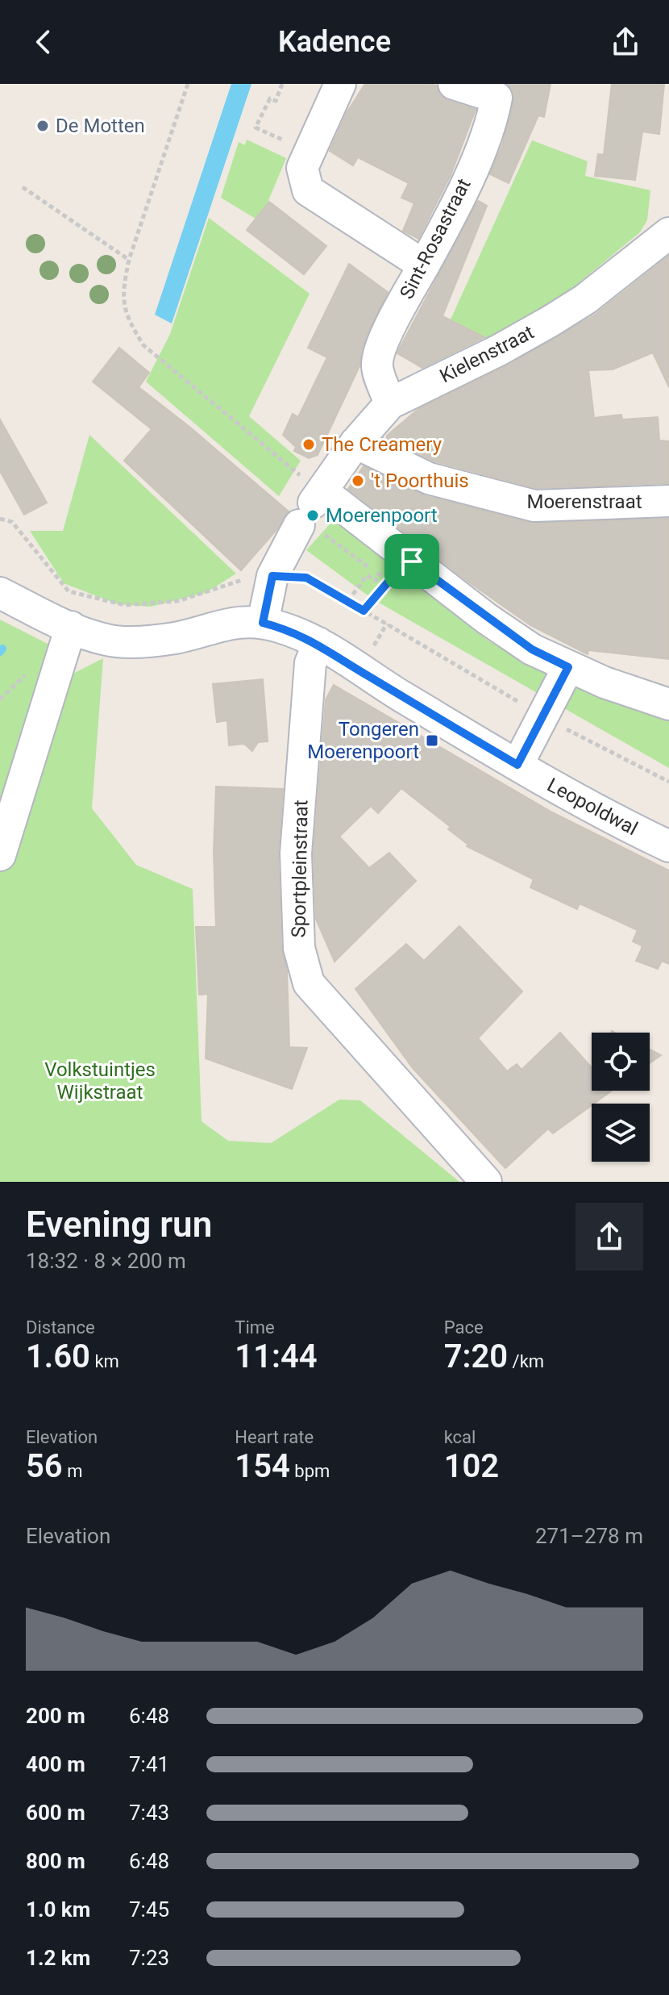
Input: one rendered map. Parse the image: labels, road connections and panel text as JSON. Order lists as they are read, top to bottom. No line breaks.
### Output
{"streets":{"street":["Sint-Rosastraat","Kielenstraat","Moerenstraat","Leopoldwal","Sportpleinstraat"]},"crossings":[["Sint-Rosastraat","Kielenstraat"],["Kielenstraat","Moerenstraat"],["Leopoldwal","Sportpleinstraat"]],"parks":["Volkstuintjes Wijkstraat"],"places":{"other":["De Motten","The Creamery","'t Poorthuis","Moerenpoort"],"transit":["Tongeren Moerenpoort"]},"page":{"header":"Kadence","heading":["Evening run","18:32 · 8 × 200 m"],"stats":[["Distance","1.60 km"],["Time","11:44"],["Pace","7:20 /km"],["Elevation","56 m"],["Heart rate","154 bpm"],["kcal","102"]],"chart":["Elevation","271–278 m"],"list":[{"name":"200 m","note":"6:48"},{"name":"400 m","note":"7:41"},{"name":"600 m","note":"7:43"},{"name":"800 m","note":"6:48"},{"name":"1.0 km","note":"7:45"},{"name":"1.2 km","note":"7:23"}]}}
